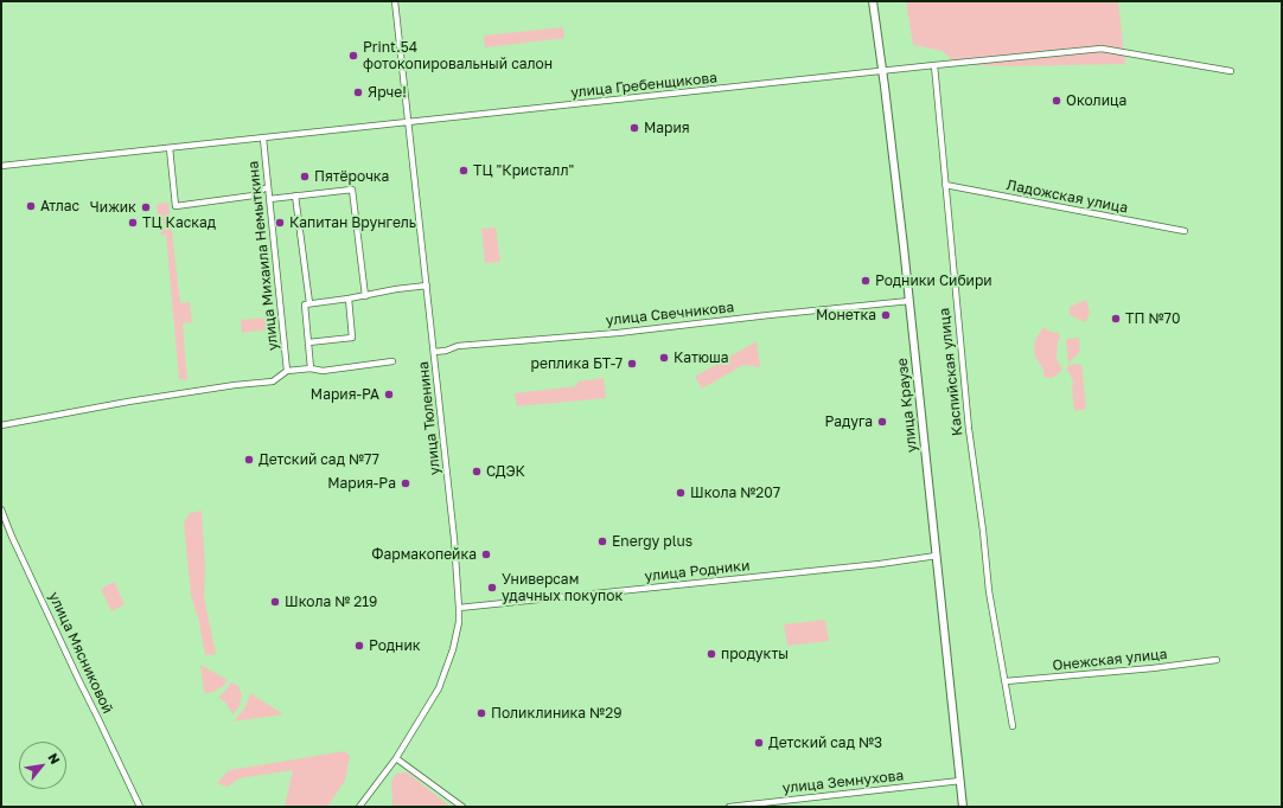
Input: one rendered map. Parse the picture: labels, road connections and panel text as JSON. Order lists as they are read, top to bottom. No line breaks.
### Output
{"streets":{"main road":["улица Краузе"],"street":["улица Гребенщикова","Ладожская улица","улица Михаила Немыткина","улица Свечникова","Каспийская улица","улица Тюленина","улица Родники","улица Мясниковой","Онежская улица","улица Земнухова"]},"crossings":[["улица Гребенщикова","улица Михаила Немыткина"],["улица Гребенщикова","улица Краузе"],["улица Гребенщикова","улица Тюленина"],["Ладожская улица","Каспийская улица"],["улица Свечникова","улица Краузе"],["улица Свечникова","улица Тюленина"],["Каспийская улица","Онежская улица"],["улица Краузе","улица Родники"],["улица Краузе","улица Земнухова"],["улица Тюленина","улица Родники"]],"places":["Print.54 фотокопировальный салон","Ярче!","Околица","Мария","ТЦ \"Кристалл\"","Пятёрочка","Атлас","Чижик","ТЦ Каскад","Капитан Врунгель","Родники Сибири","Монетка","ТП №70","Катюша","реплика БТ-7","Мария-РА","Радуга","Детский сад №77","СДЭК","Мария-Ра","Школа №207","Energy plus","Фармакопейка","Универсам удачных покупок","Школа № 219","Родник","продукты","Поликлиника №29","Детский сад №3"],"north":"top right"}
